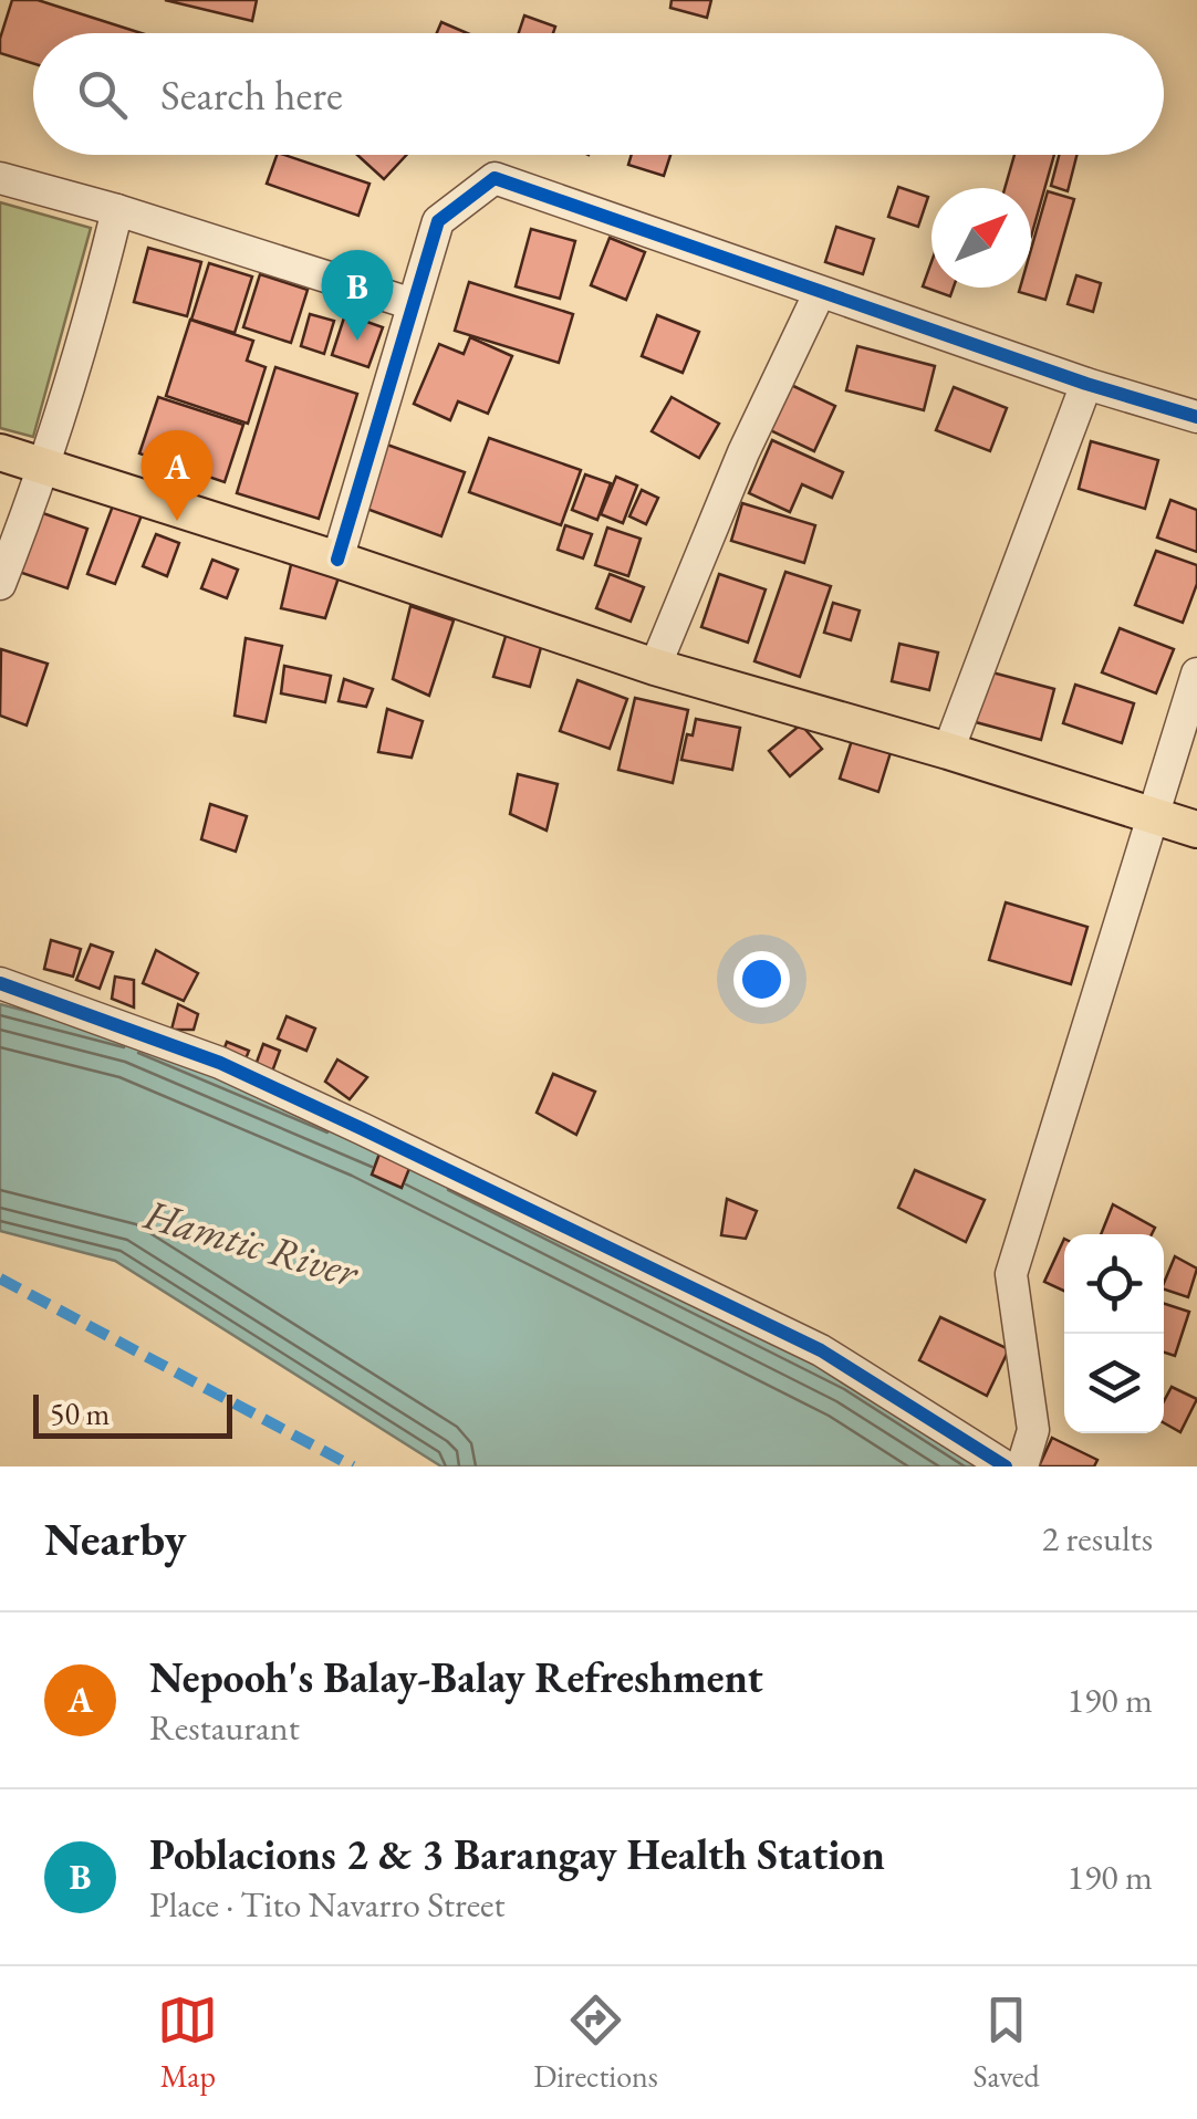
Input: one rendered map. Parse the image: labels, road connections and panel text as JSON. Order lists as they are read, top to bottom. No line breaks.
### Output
{"water":["Hamtic River"],"scale_bar":"50 m","north":"top right","page":{"search":"Search here","pins":["B","A"],"scale":"50 m","heading":["Nearby","2 results"],"list":[{"mark":"A","name":"Nepooh's Balay-Balay Refreshment","note":"Restaurant","value":"190 m"},{"mark":"B","name":"Poblacions 2 & 3 Barangay Health Station","note":"Place · Tito Navarro Street","value":"190 m"}],"nav":["Map","Directions","Saved"]}}
